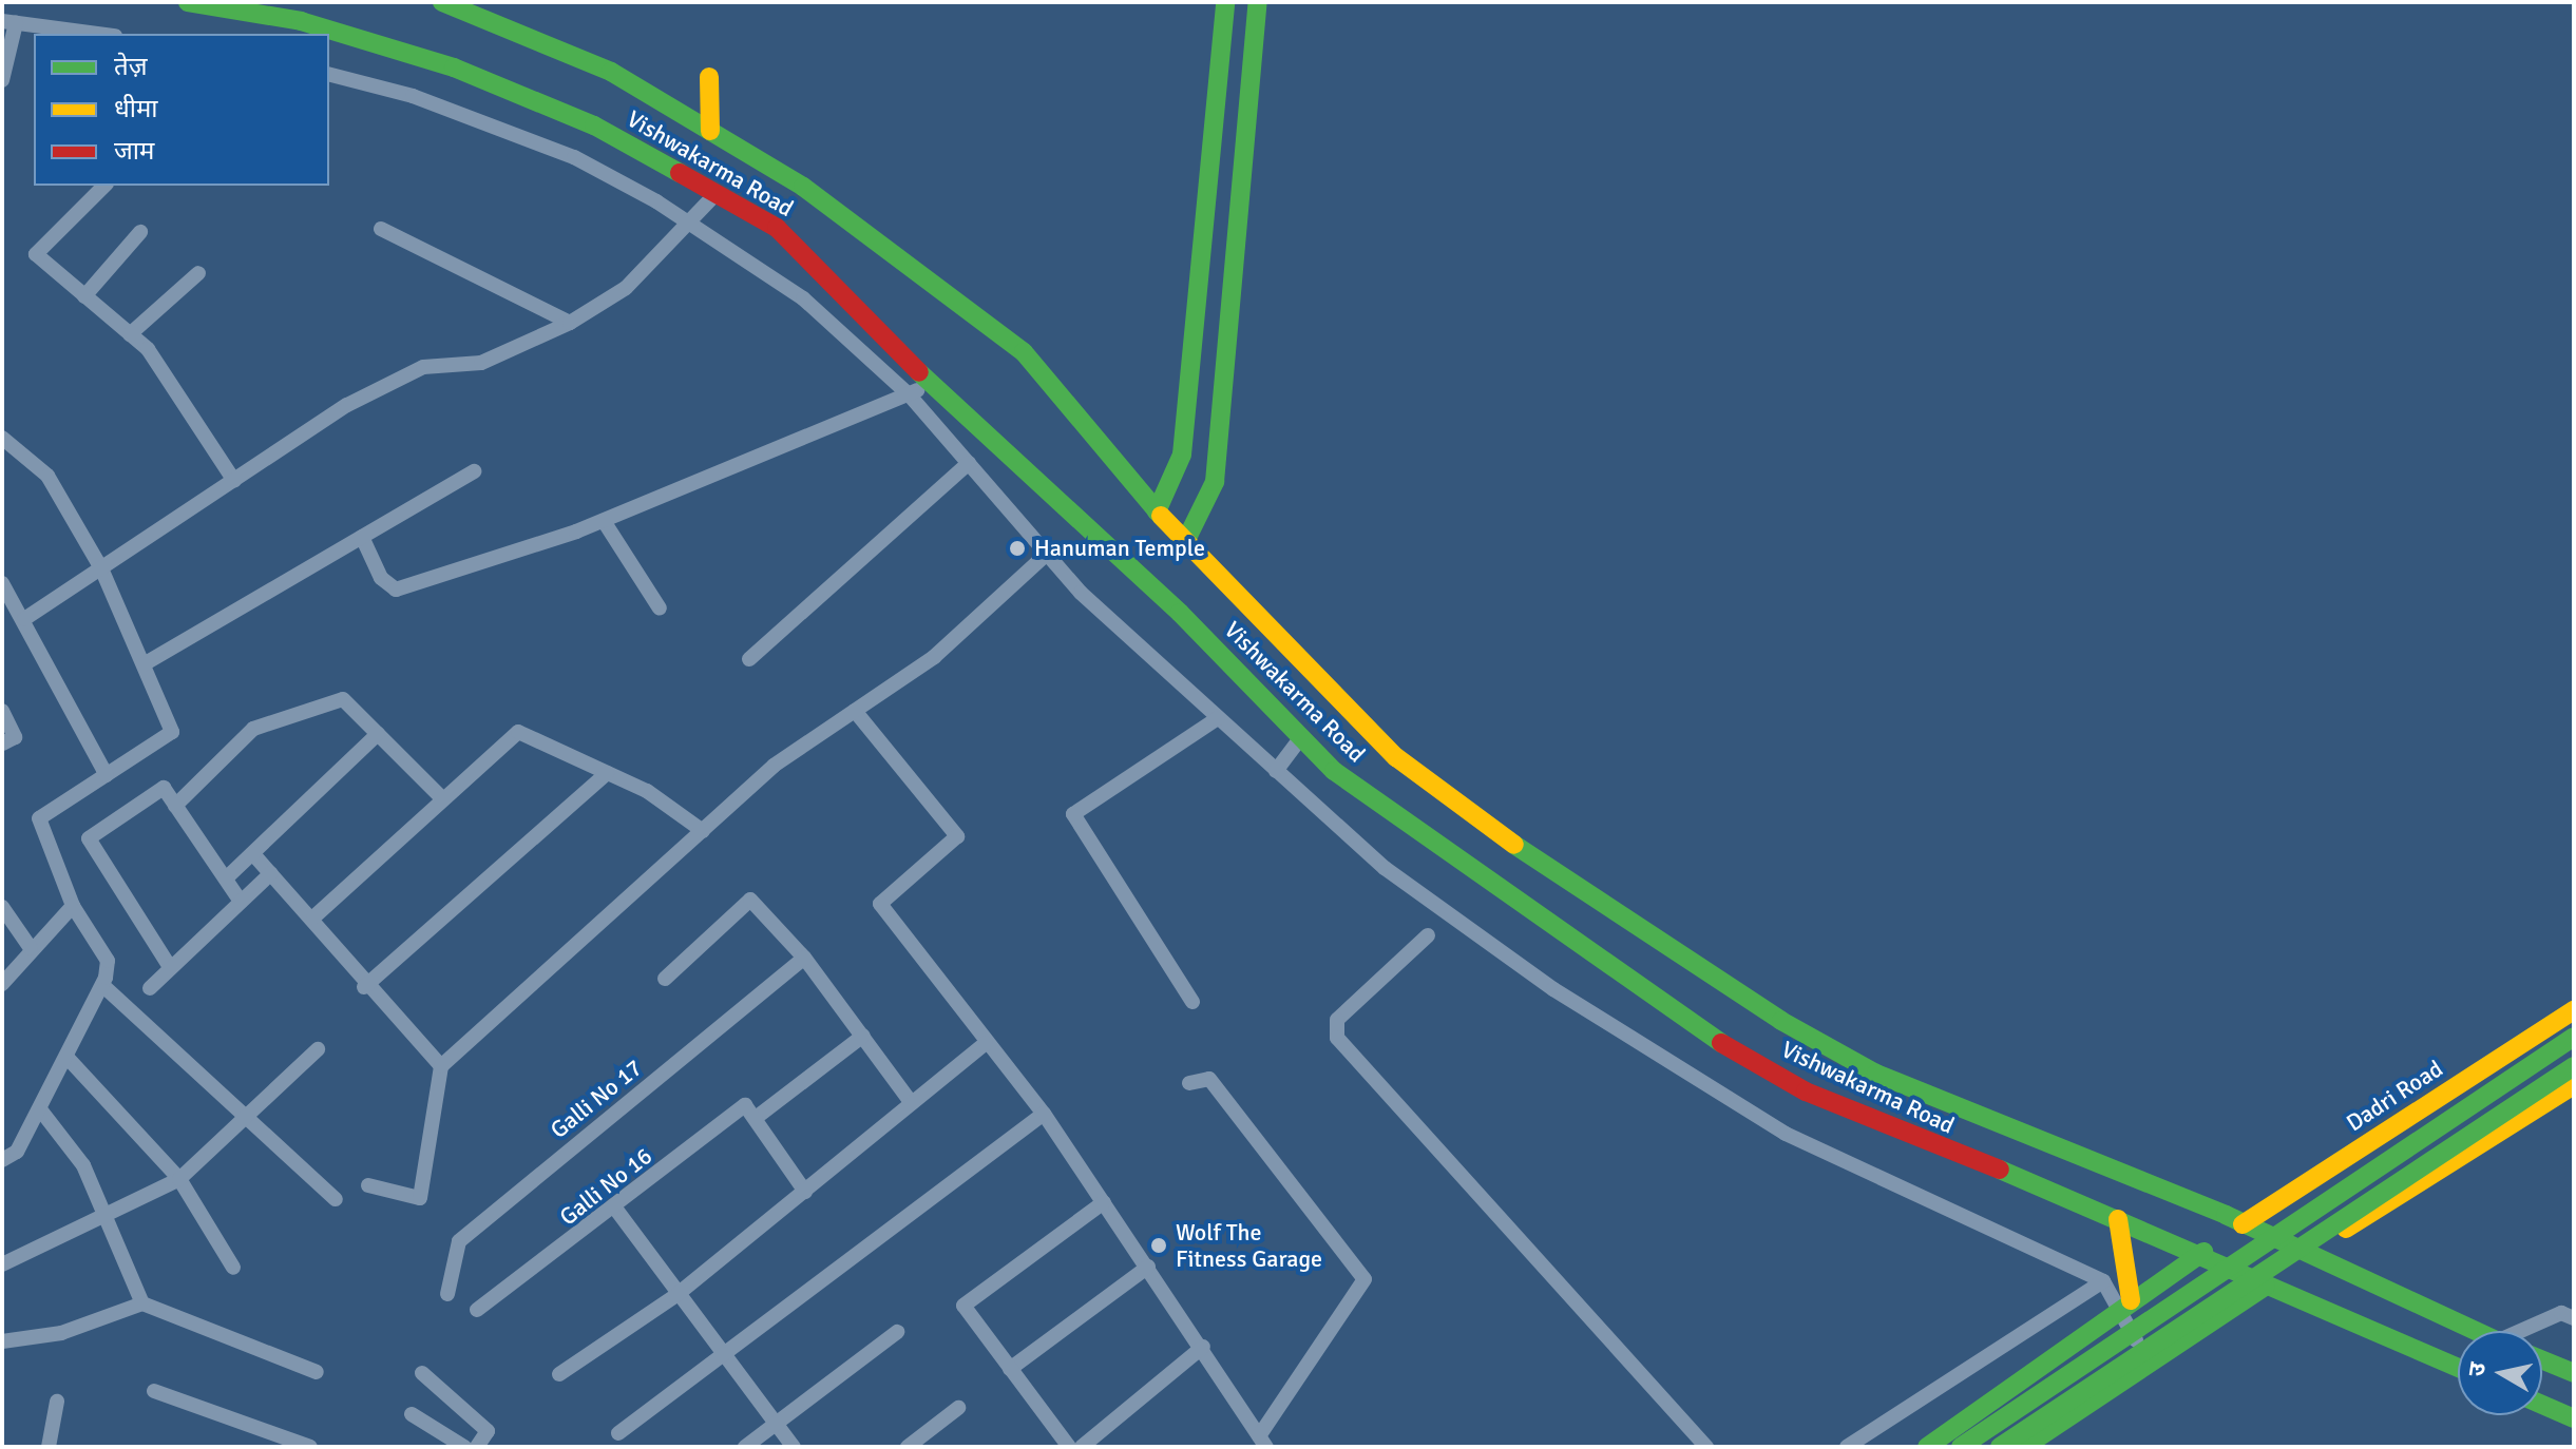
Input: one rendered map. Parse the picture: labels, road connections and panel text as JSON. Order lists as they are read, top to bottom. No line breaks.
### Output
{"streets":{"main road":["Vishwakarma Road","Dadri Road"],"street":["Galli No 17","Galli No 16"]},"crossings":[["Vishwakarma Road","Dadri Road"]],"places":["Hanuman Temple","Wolf The Fitness Garage"],"legend":["तेज़","धीमा","जाम"],"north":"left"}
